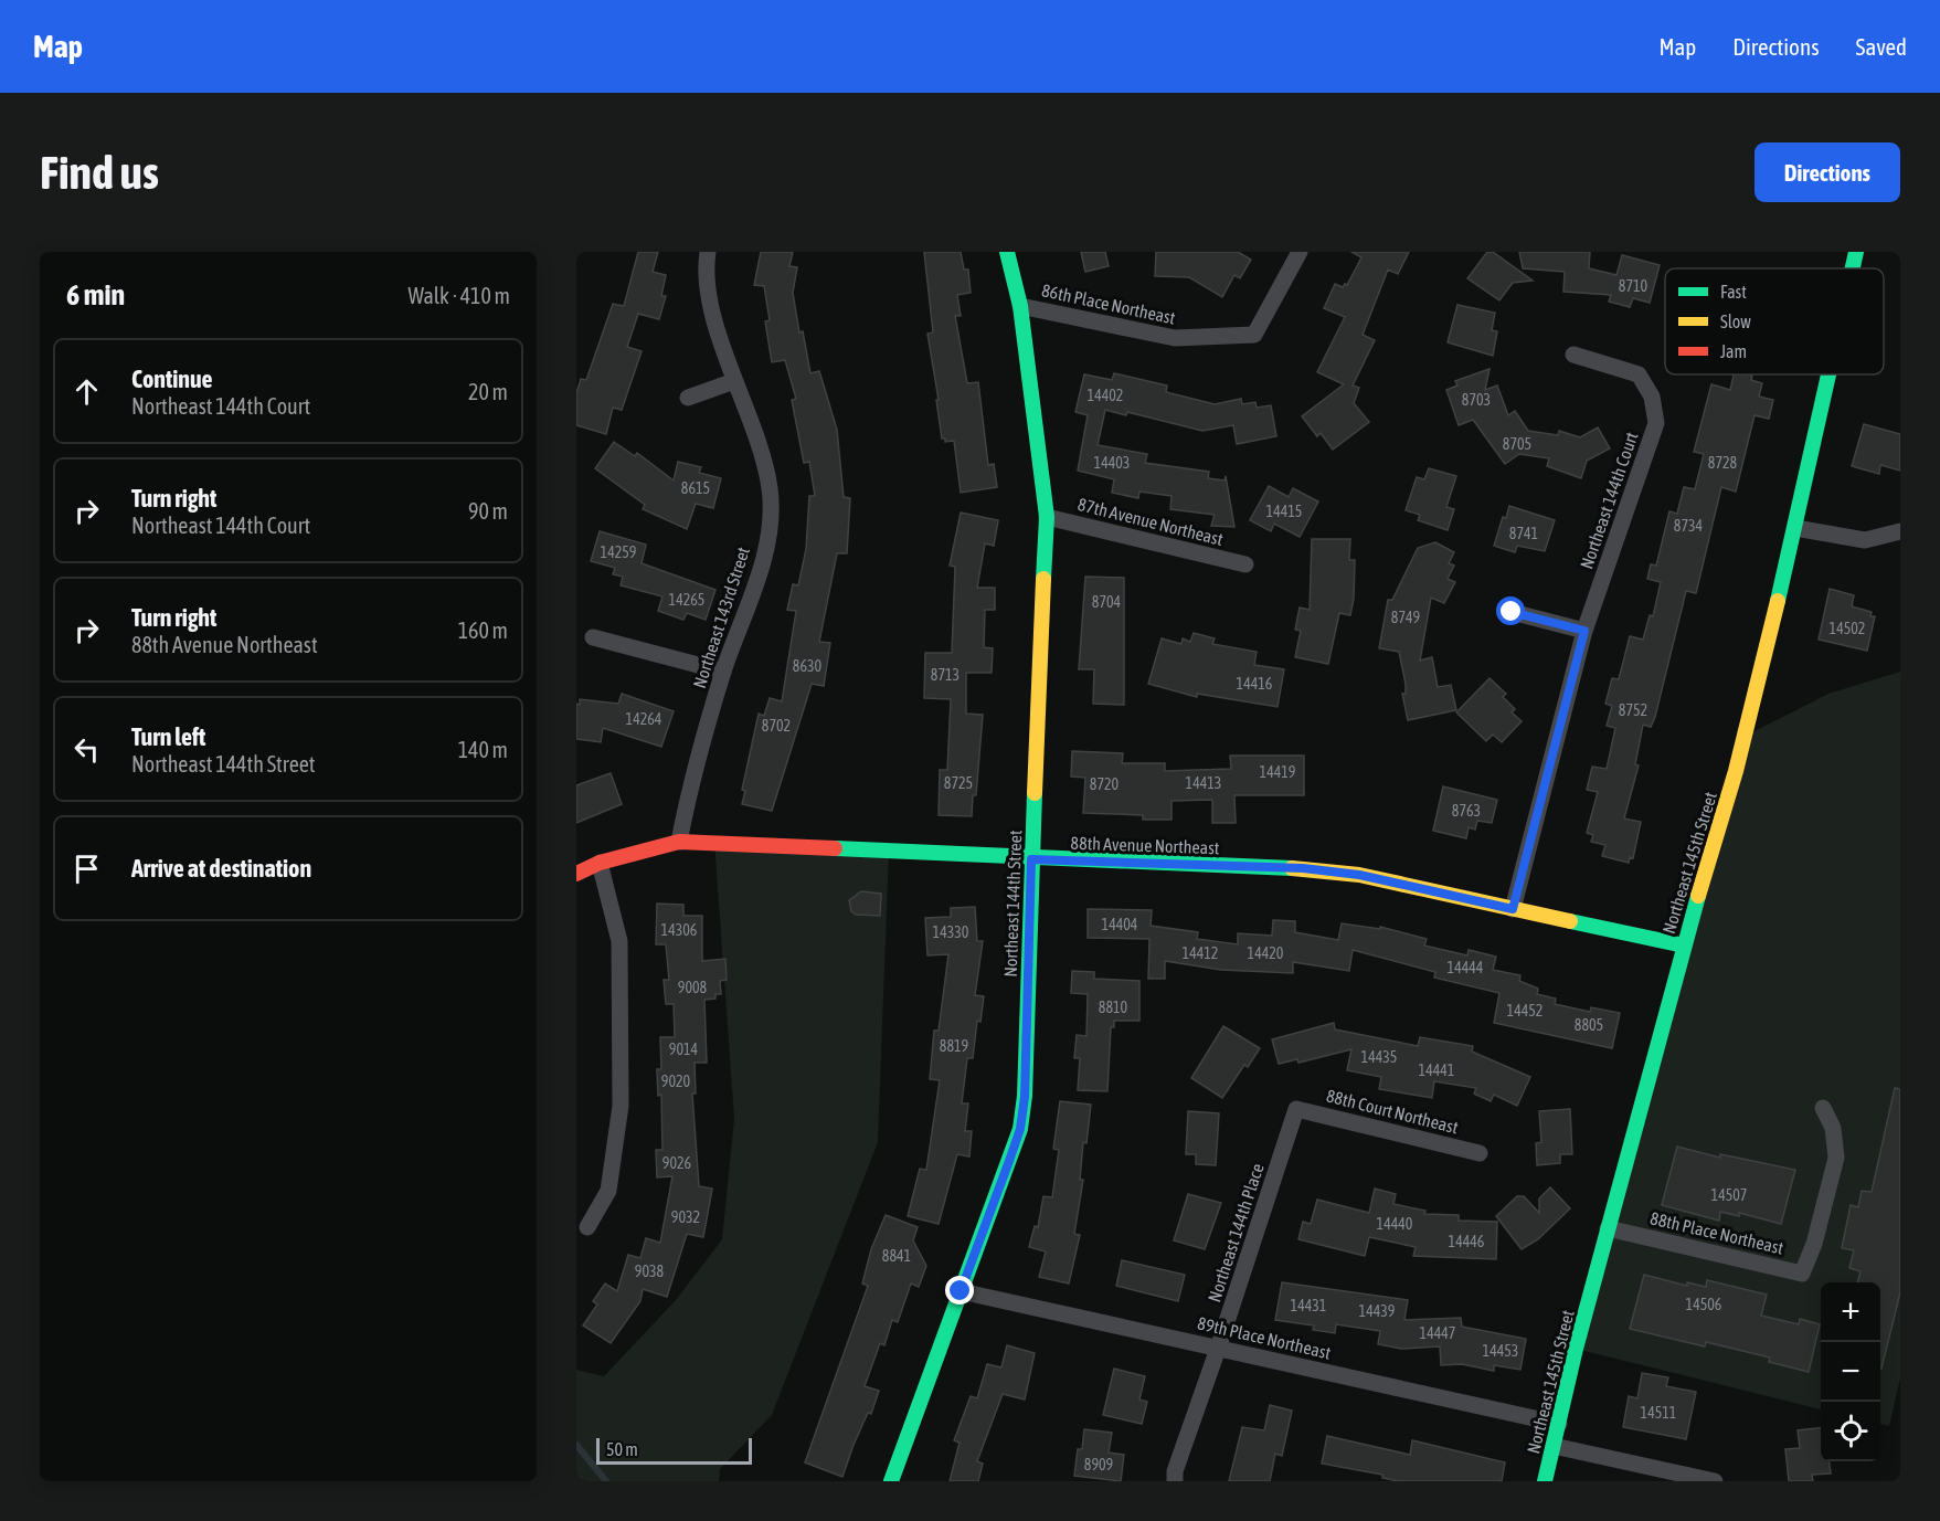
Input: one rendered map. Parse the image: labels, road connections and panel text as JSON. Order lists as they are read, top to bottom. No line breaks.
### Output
{"streets":{"street":["86th Place Northeast","Northeast 144th Court","87th Avenue Northeast","Northeast 143rd Street","88th Avenue Northeast","Northeast 145th Street","Northeast 144th Street","88th Court Northeast","Northeast 144th Place","88th Place Northeast","89th Place Northeast"]},"crossings":[["86th Place Northeast","Northeast 144th Street"],["Northeast 144th Court","88th Avenue Northeast"],["87th Avenue Northeast","Northeast 144th Street"],["Northeast 143rd Street","88th Avenue Northeast"],["88th Avenue Northeast","Northeast 145th Street"],["88th Avenue Northeast","Northeast 144th Street"],["Northeast 145th Street","88th Place Northeast"],["Northeast 145th Street","89th Place Northeast"],["Northeast 144th Street","89th Place Northeast"],["88th Court Northeast","Northeast 144th Place"],["Northeast 144th Place","89th Place Northeast"]],"house_numbers":["8710","14402","8703","8705","14403","8728","8615","14415","8734","8741","14259","14265","8704","8749","14502","8630","8713","14416","8752","14264","8702","14419","8725","14413","8720","8763","14404","14306","14330","14412","14420","14444","9008","8810","14452","8805","8819","9014","14435","14441","9020","9026","14507","9032","14440","14446","8841","9038","14506","14431","14439","14447","14453","14511","8909"],"legend":["Fast","Slow","Jam"],"scale_bar":"50 m","page":{"header":"Map","nav":["Map","Directions","Saved"],"buttons":"Directions","title":"Find us","heading":["6 min","Walk · 410 m"],"list":[["Continue","Northeast 144th Court","20 m"],["Turn right","Northeast 144th Court","90 m"],["Turn right","88th Avenue Northeast","160 m"],["Turn left","Northeast 144th Street","140 m"],"Arrive at destination"],"map_buttons":["+","−"],"scale":"50 m"}}
